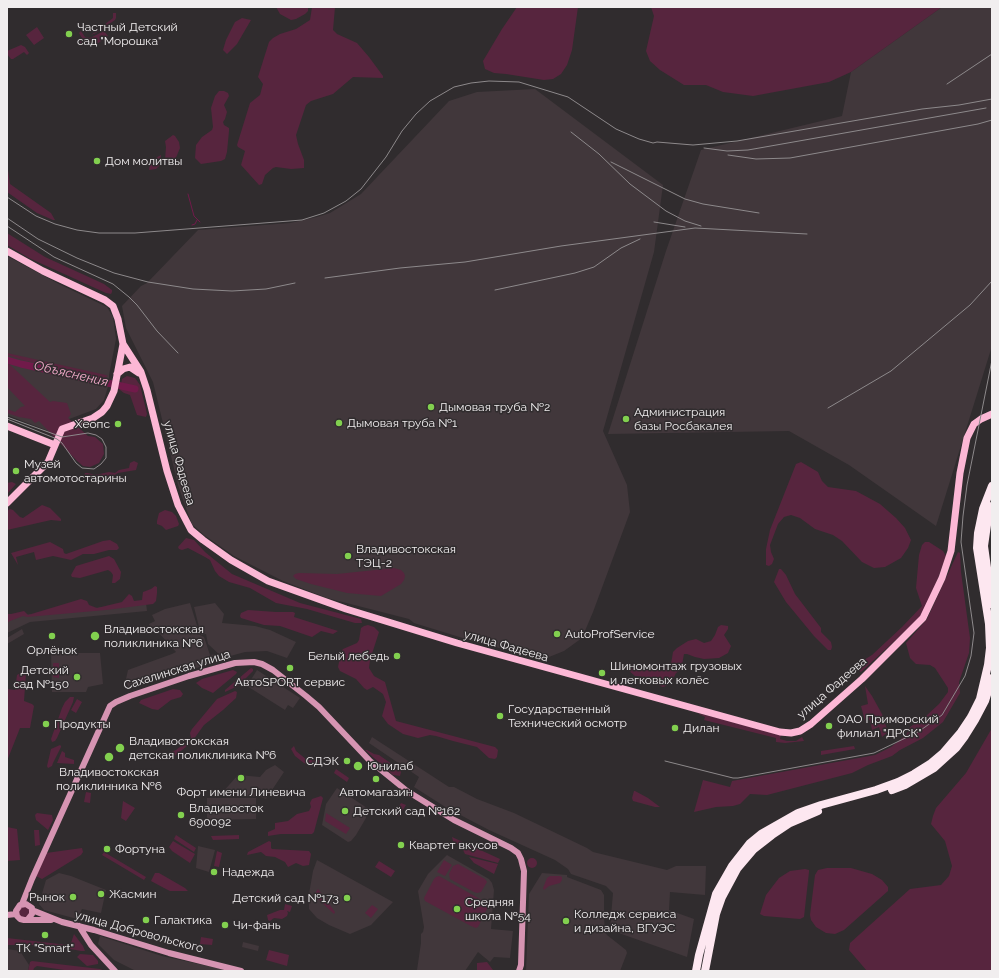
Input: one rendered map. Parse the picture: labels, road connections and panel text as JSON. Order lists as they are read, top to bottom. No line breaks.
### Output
{"streets":{"main road":["улица Фадеева","Сахалинская улица","улица Добровольского"]},"crossings":[["Сахалинская улица","улица Добровольского"]],"water":["Объяснения"],"places":["Частный Детский сад \"Морошка\"","Дом молитвы","Дымовая труба №2","Администрация базы Росбакалея","Дымовая труба №1","Хеопс","Музей автомотостарины","Владивостокская ТЭЦ-2","AutoProfService","Орлёнок","Владивостокская поликлиника №6","Белый лебедь","АвтоSPORT сервис","Шиномонтаж грузовых и легковых колёс","Детский сад №150","Государственный Технический осмотр","Продукты","ОАО Приморский филиал \"ДРСК\"","Дилан","Владивостокская детская поликлиника №6","Владивостокская поликлинника №6","СДЭК","Юнилаб","Форт имени Линевича","Автомагазин","Детский сад №162","Владивосток 690092","Квартет вкусов","Фортуна","Надежда","Жасмин","Рынок","Детский сад №173","Средняя школа №54","Галактика","Колледж сервиса и дизайна, ВГУЭС","Чи-фань","ТК \"Smart\""]}
